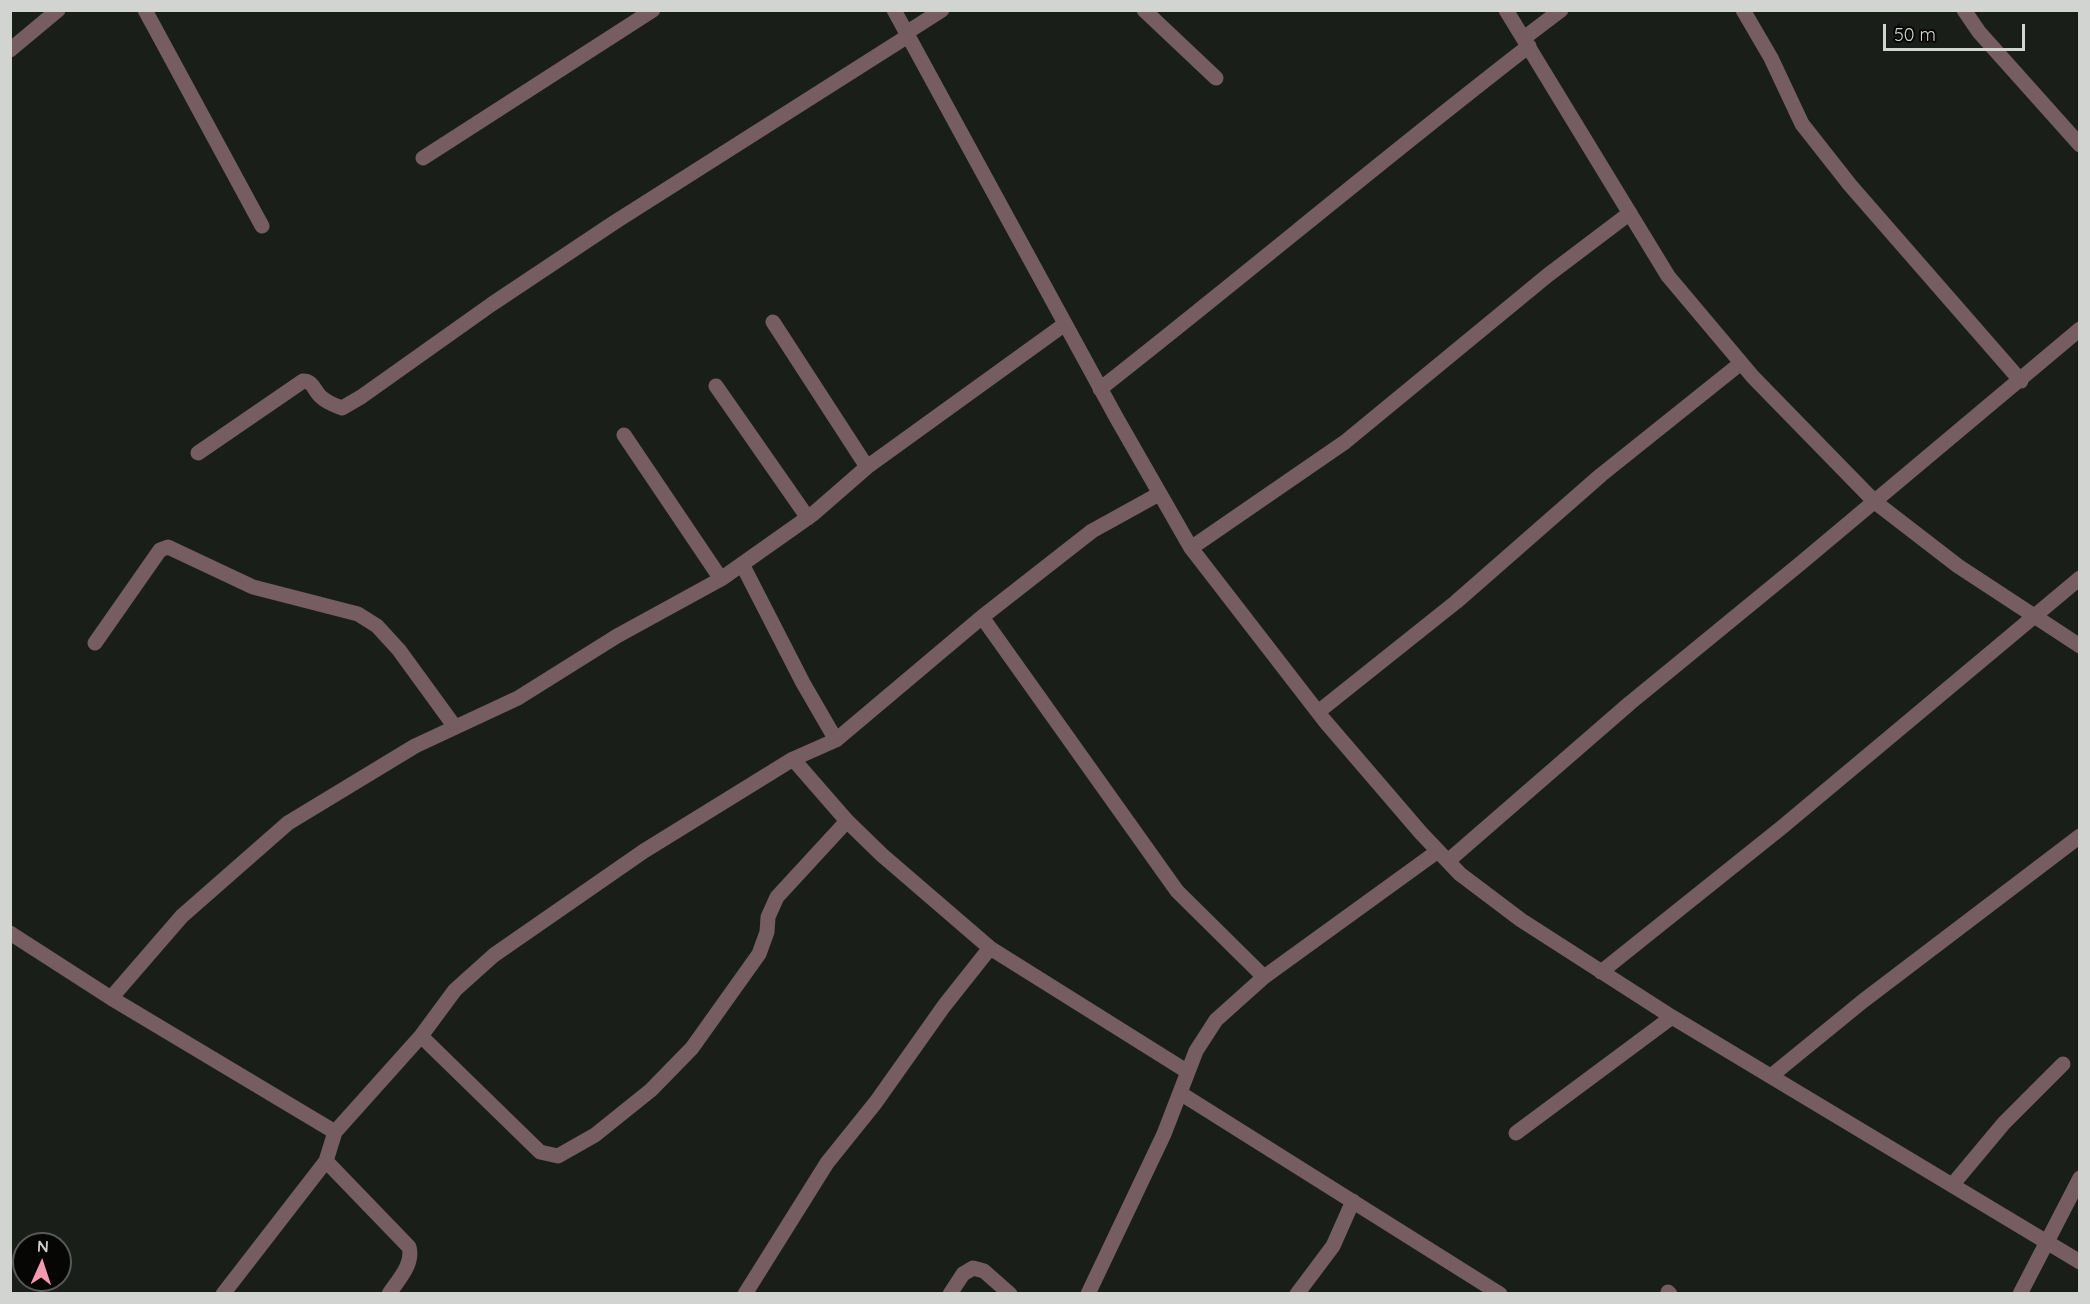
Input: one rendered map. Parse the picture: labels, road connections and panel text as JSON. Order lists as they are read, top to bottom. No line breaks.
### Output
{"scale_bar":"50 m","north":"top"}
